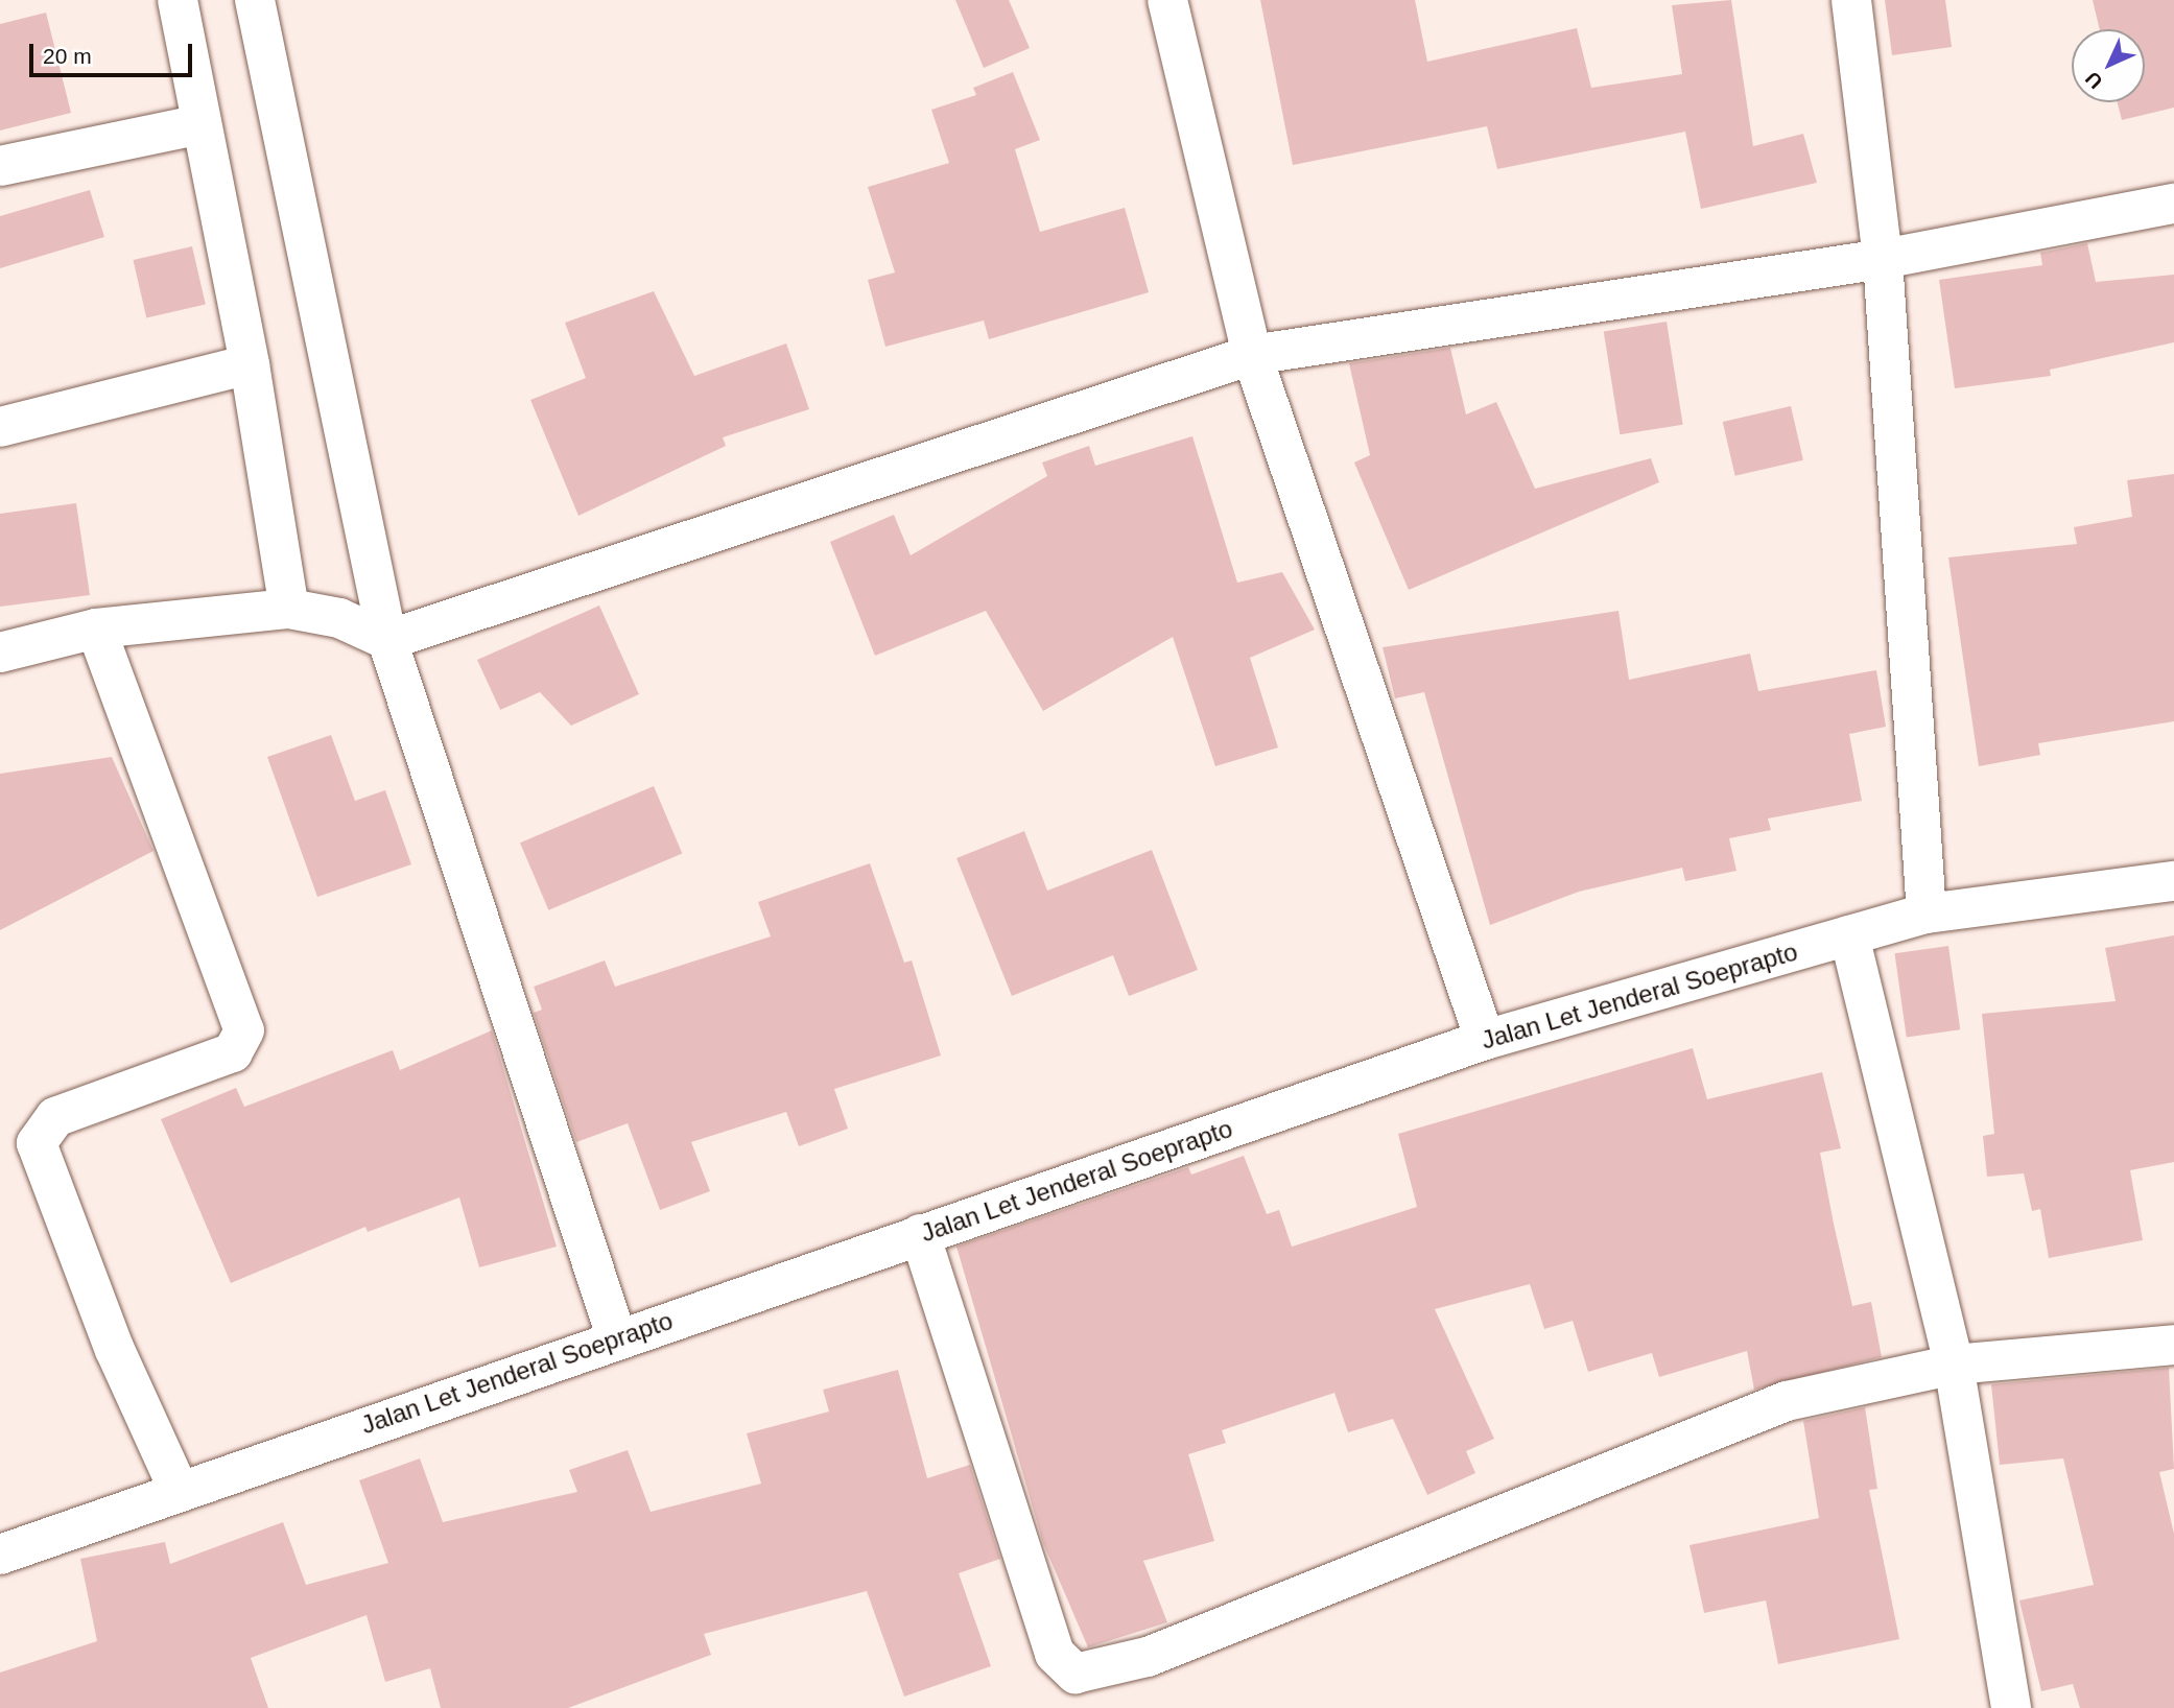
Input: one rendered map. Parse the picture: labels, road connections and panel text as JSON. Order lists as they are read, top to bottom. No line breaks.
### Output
{"streets":{"street":["Jalan Let Jenderal Soeprapto"]},"scale_bar":"20 m","north":"bottom left"}
